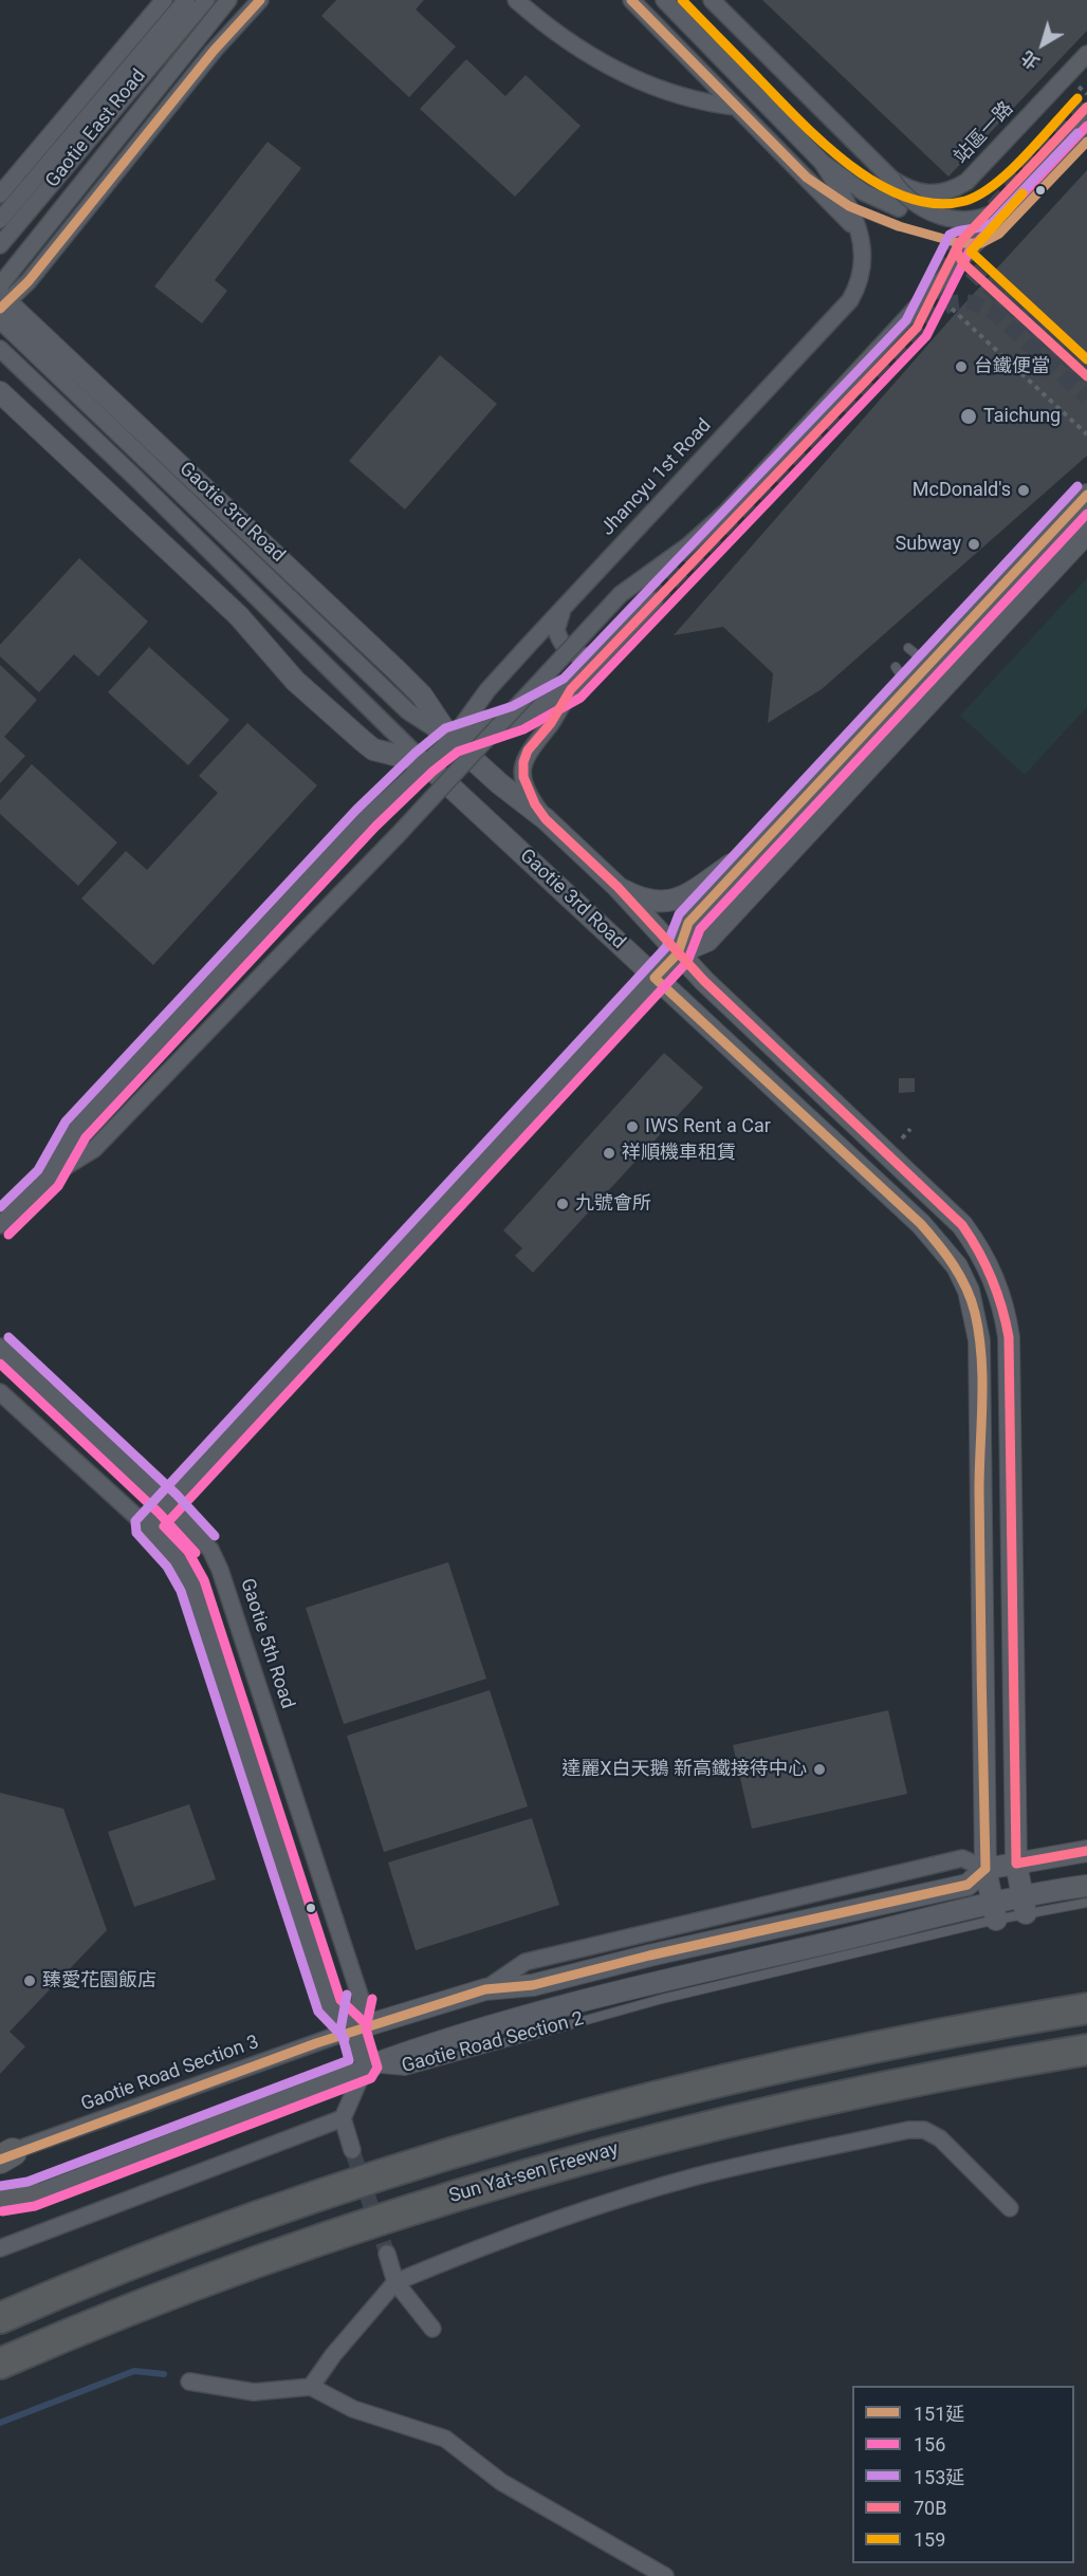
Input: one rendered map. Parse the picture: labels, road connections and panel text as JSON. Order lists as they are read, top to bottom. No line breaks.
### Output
{"streets":{"highway":["Sun Yat-sen Freeway"],"street":["Gaotie East Road","站區一路","Jhancyu 1st Road","Gaotie 3rd Road","Gaotie 5th Road","Gaotie Road Section 2","Gaotie Road Section 3"]},"crossings":[["Gaotie East Road","Gaotie 3rd Road"],["Jhancyu 1st Road","Gaotie 3rd Road"],["Gaotie 3rd Road","Gaotie Road Section 2"],["Gaotie 5th Road","Gaotie Road Section 3"]],"places":["台鐵便當","Taichung","McDonald's","Subway","IWS Rent a Car","祥順機車租賃","九號會所","達麗X白天鵝 新高鐵接待中心","臻愛花園飯店"],"lines":["transit line 151延","transit line 159","transit line 70B","transit line 156","transit line 153延"],"legend":["151延","156","153延","70B","159"],"north":"bottom left"}
